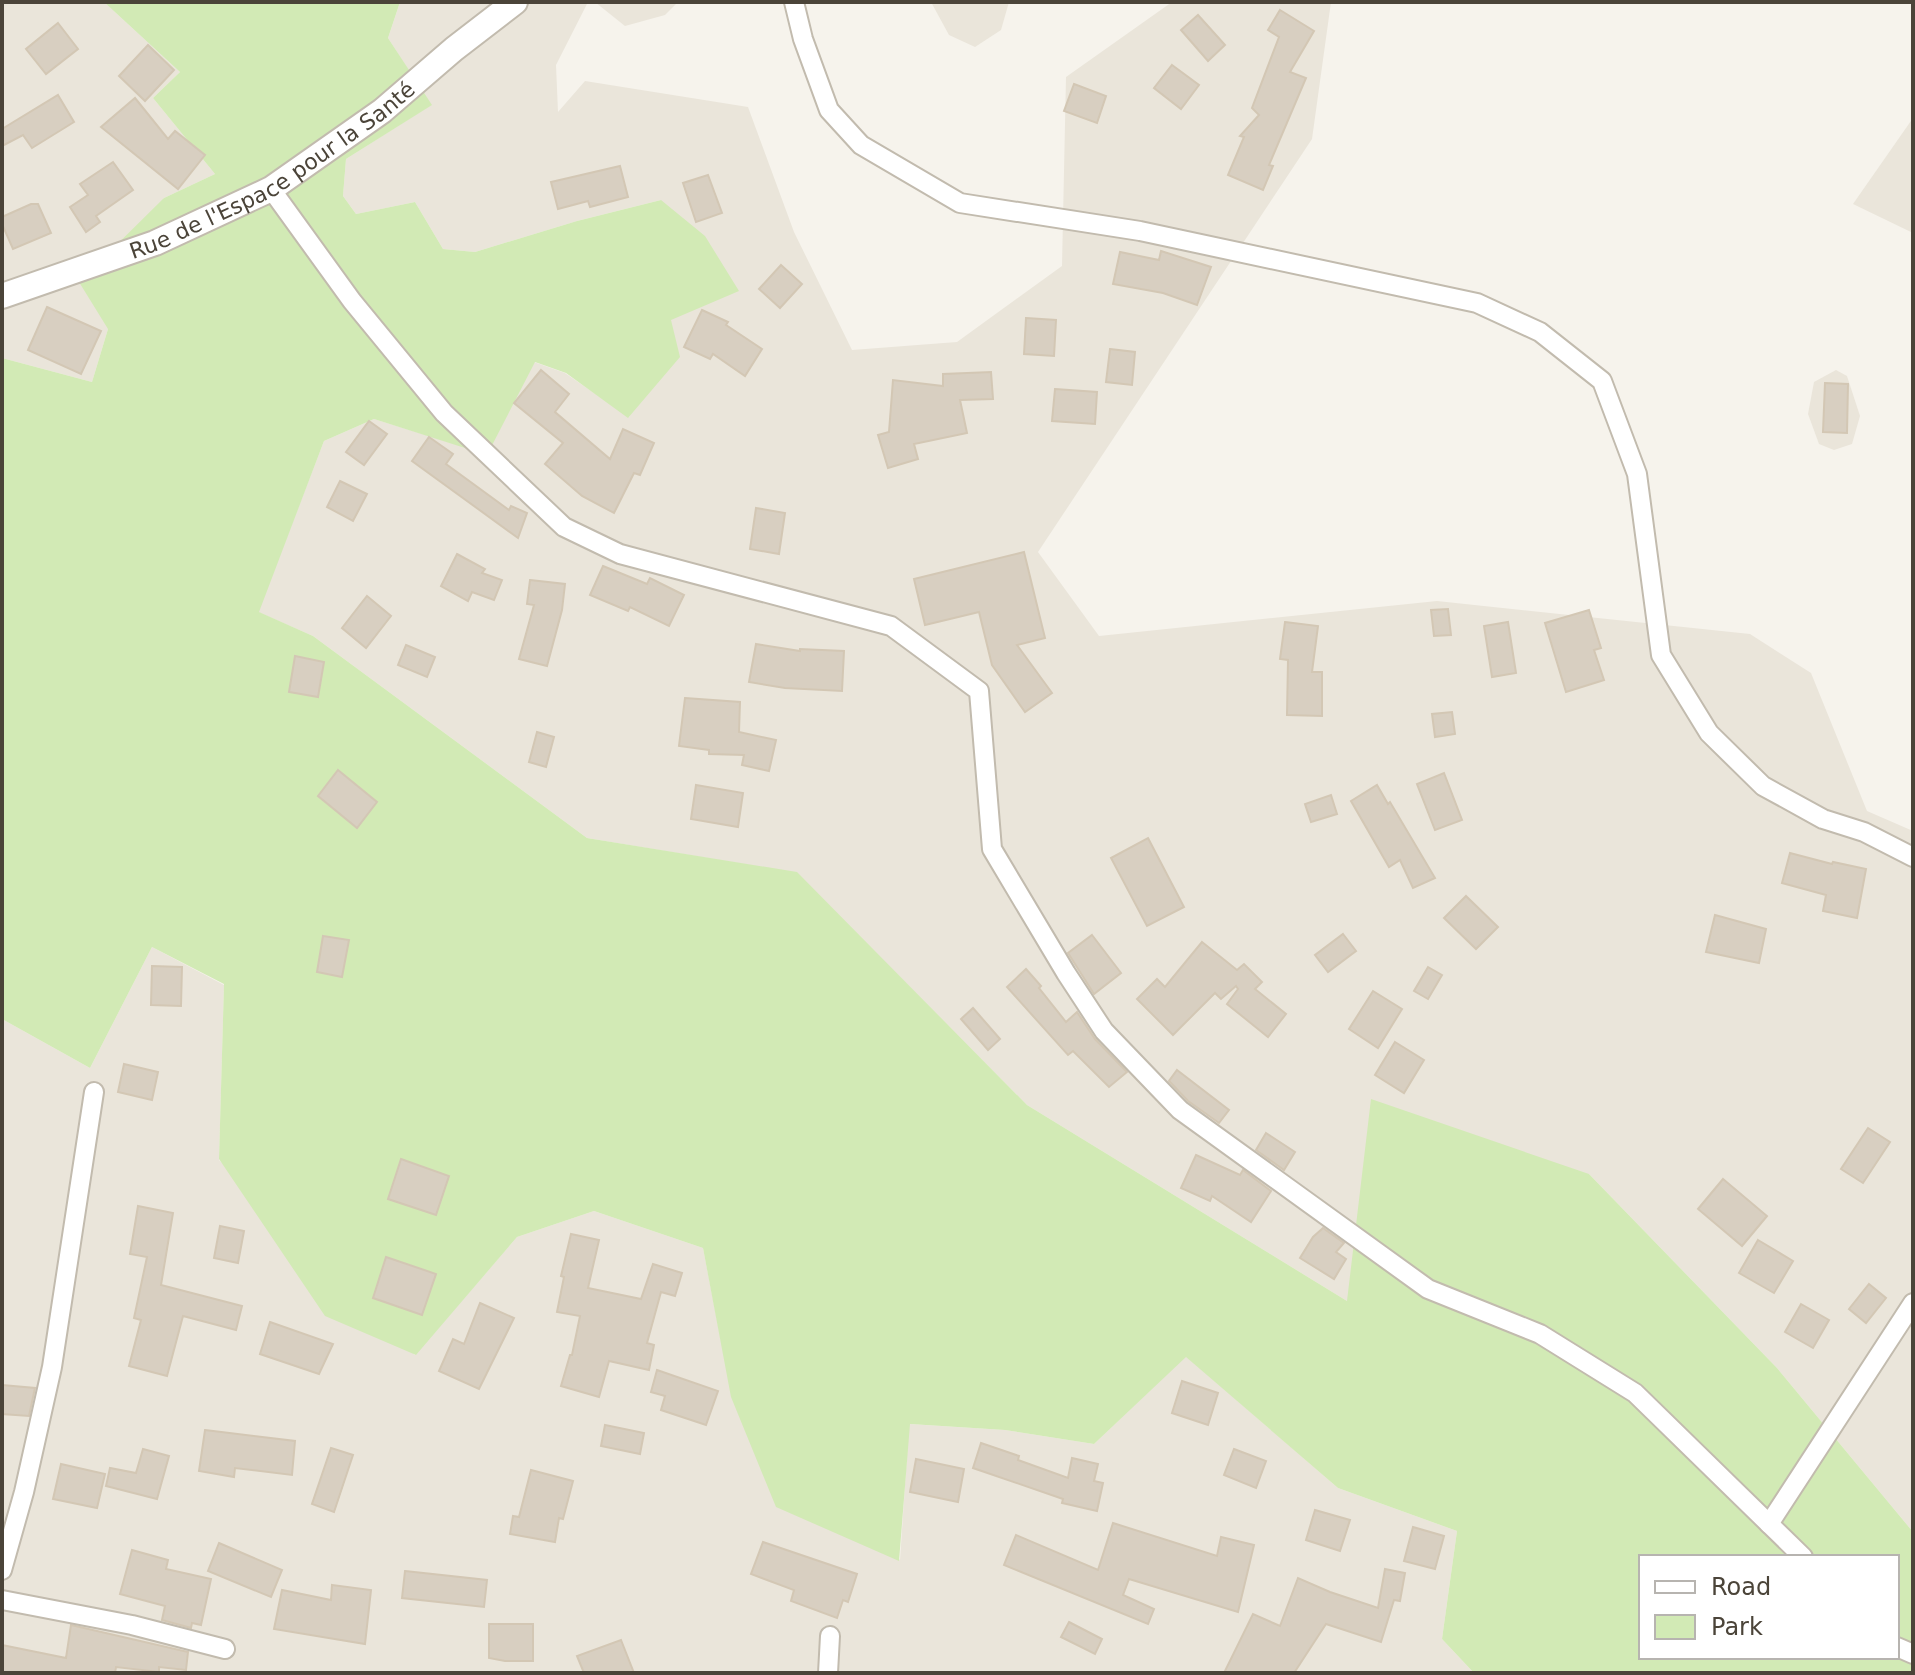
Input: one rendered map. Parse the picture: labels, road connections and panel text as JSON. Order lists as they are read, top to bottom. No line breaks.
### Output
{"streets":{"street":["Rue de l'Espace pour la Santé"]},"legend":["Road","Park"]}
